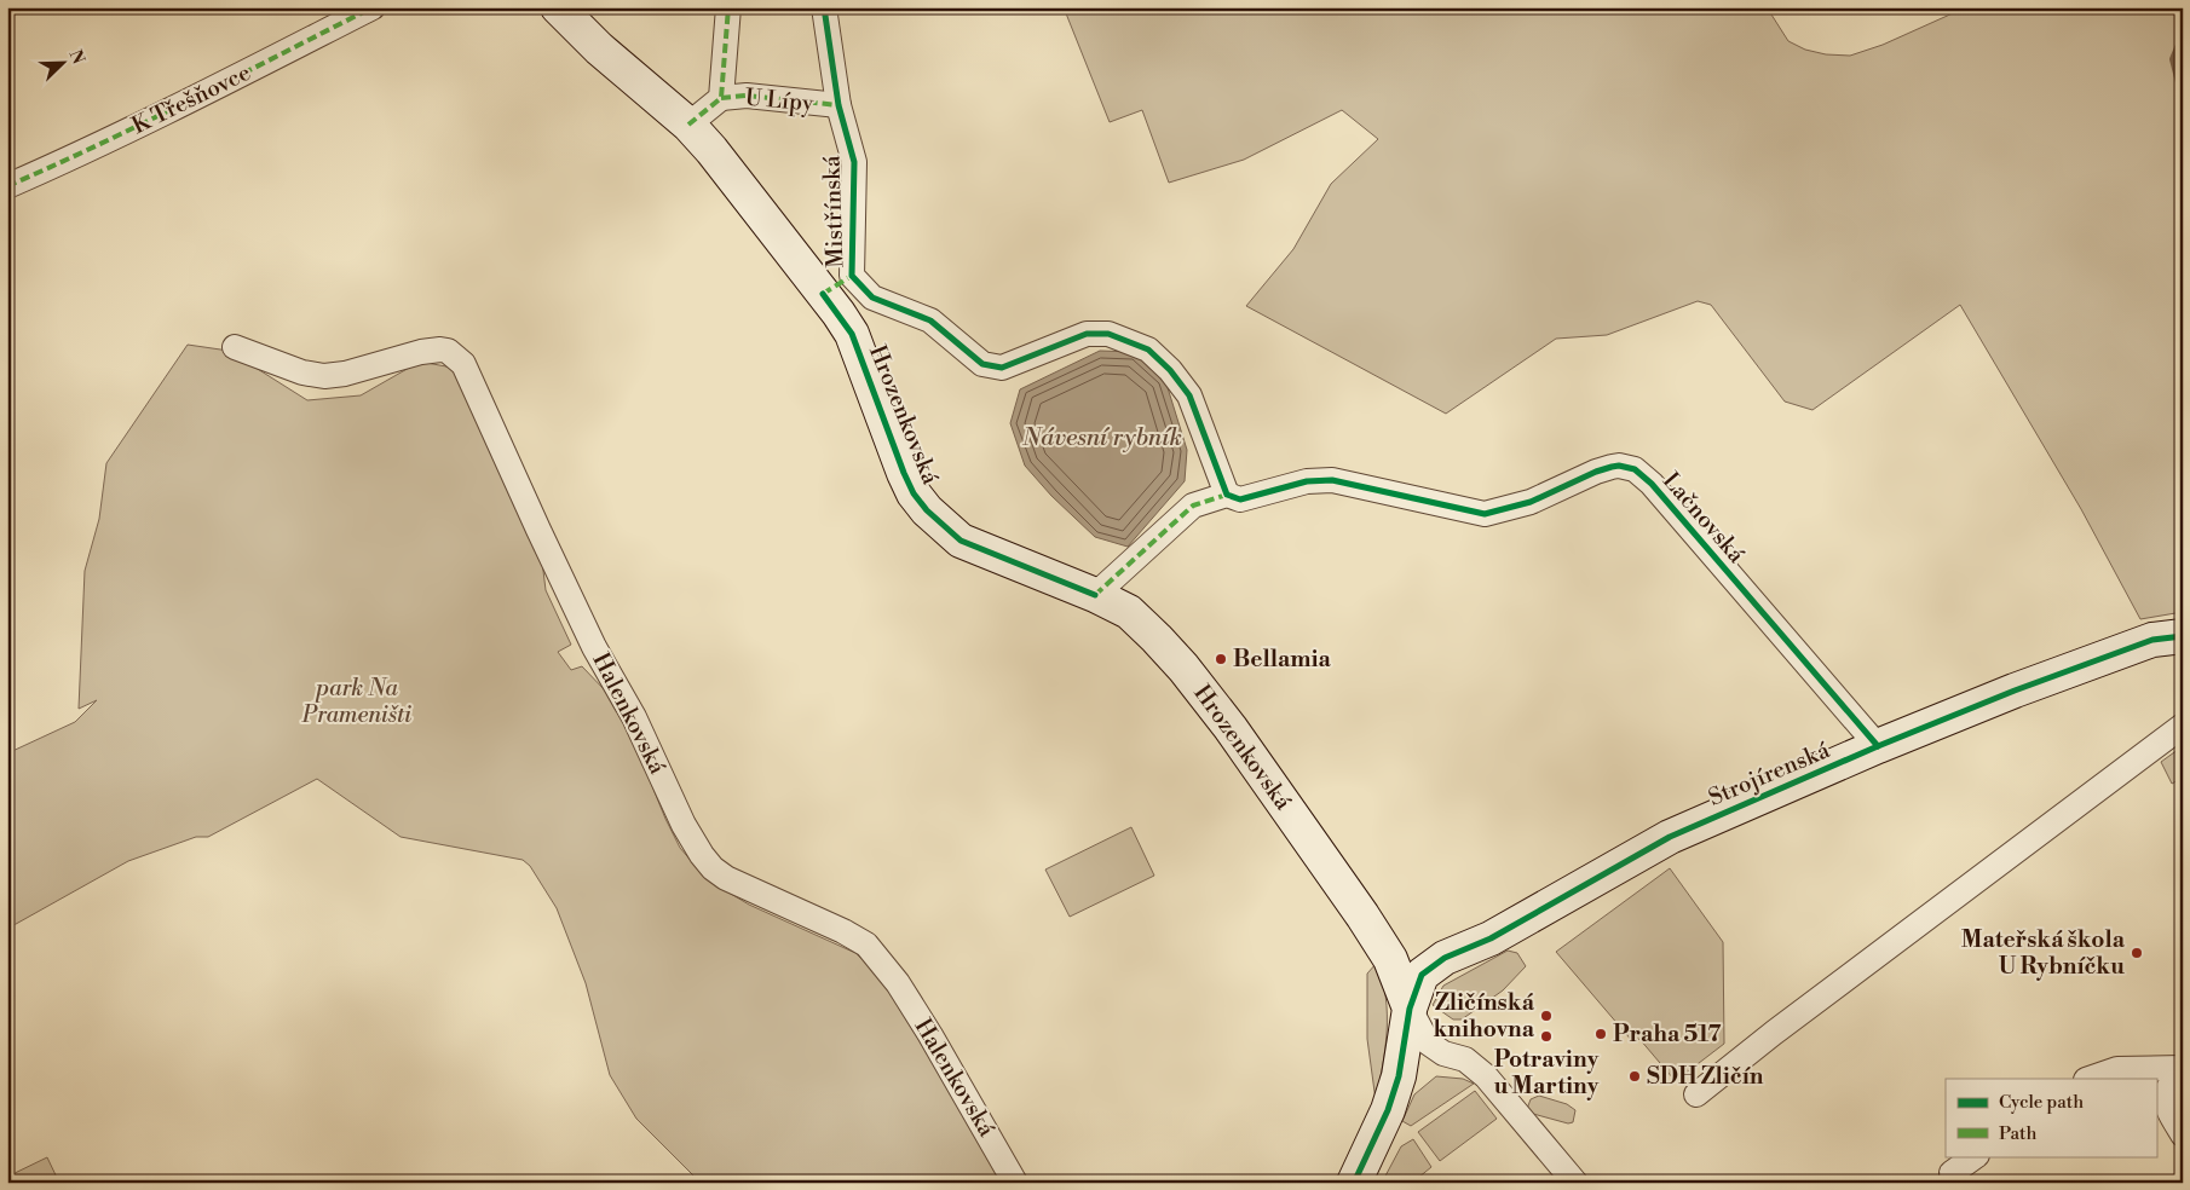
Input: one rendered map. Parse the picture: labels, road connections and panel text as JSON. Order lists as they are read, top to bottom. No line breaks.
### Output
{"streets":{"street":["K Třešňovce","U Lípy","Mistřínská","Hrozenkovská","Lačnovská","Halenkovská","Strojírenská"]},"crossings":[["U Lípy","Mistřínská"],["U Lípy","Hrozenkovská"],["Mistřínská","Hrozenkovská"],["Mistřínská","Lačnovská"],["Hrozenkovská","Lačnovská"],["Hrozenkovská","Strojírenská"],["Lačnovská","Strojírenská"]],"water":["Návesní rybník"],"parks":["park Na Prameništi"],"places":["Bellamia","Mateřská škola U Rybníčku","Zličínská knihovna","Praha 517","Potraviny u Martiny","SDH Zličín"],"legend":["Cycle path","Path"],"north":"top right"}
